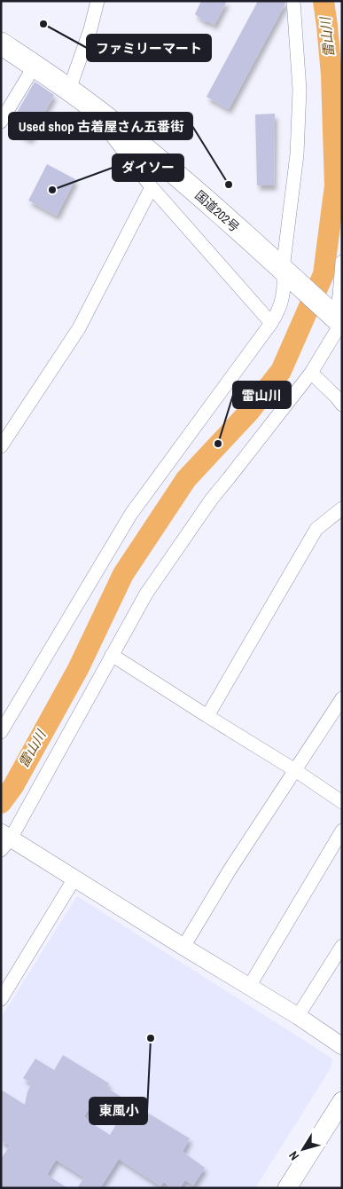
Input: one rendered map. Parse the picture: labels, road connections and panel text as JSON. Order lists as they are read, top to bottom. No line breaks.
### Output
{"streets":{"highway":["国道202号"]},"water":["雷山川"],"places":["ファミリーマート","Used shop 古着屋さん五番街","ダイソー","雷山川","東風小"],"north":"bottom left"}
